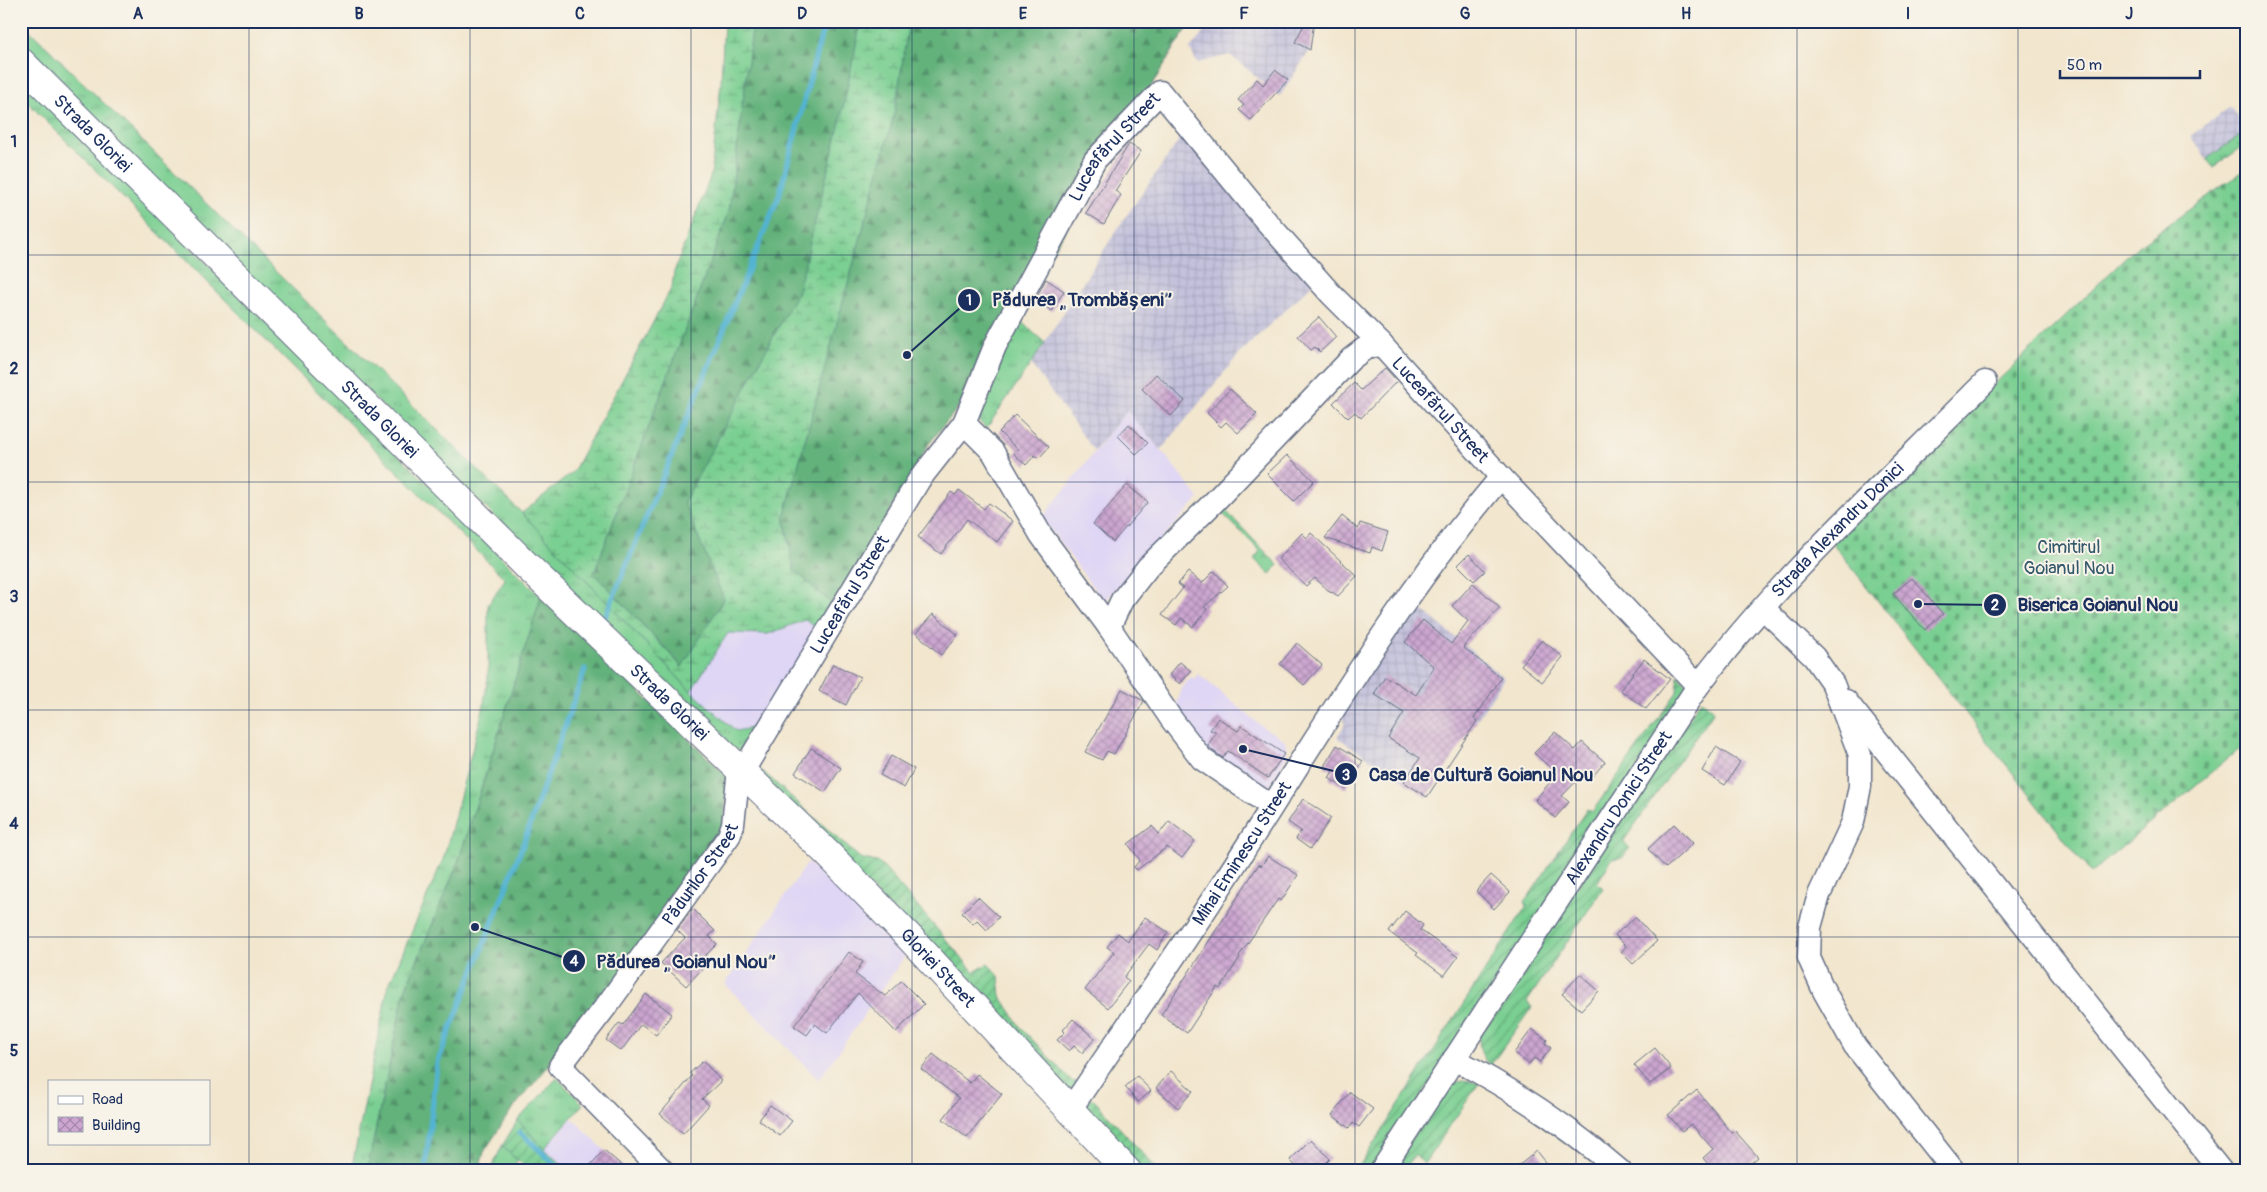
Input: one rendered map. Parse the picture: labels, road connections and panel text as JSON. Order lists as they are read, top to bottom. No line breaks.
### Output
{"streets":{"street":["Strada Gloriei","Luceafărul Street","Strada Alexandru Donici","Alexandru Donici Street","Mihai Eminescu Street","Pădurilor Street","Gloriei Street"]},"crossings":[["Strada Gloriei","Luceafărul Street"],["Strada Gloriei","Pădurilor Street"],["Strada Gloriei","Gloriei Street"],["Luceafărul Street","Mihai Eminescu Street"],["Luceafărul Street","Pădurilor Street"],["Luceafărul Street","Gloriei Street"],["Strada Alexandru Donici","Alexandru Donici Street"],["Mihai Eminescu Street","Gloriei Street"],["Pădurilor Street","Gloriei Street"]],"parks":["Cimitirul Goianul Nou"],"places":["Pădurea „Trombășeni”","Biserica Goianul Nou","Casa de Cultură Goianul Nou","Pădurea „Goianul Nou”"],"legend":["Road","Building"],"scale_bar":"50 m","grid":{"columns":["A","B","C","D","E","F","G","H","I","J"],"rows":["1","2","3","4","5"]}}
